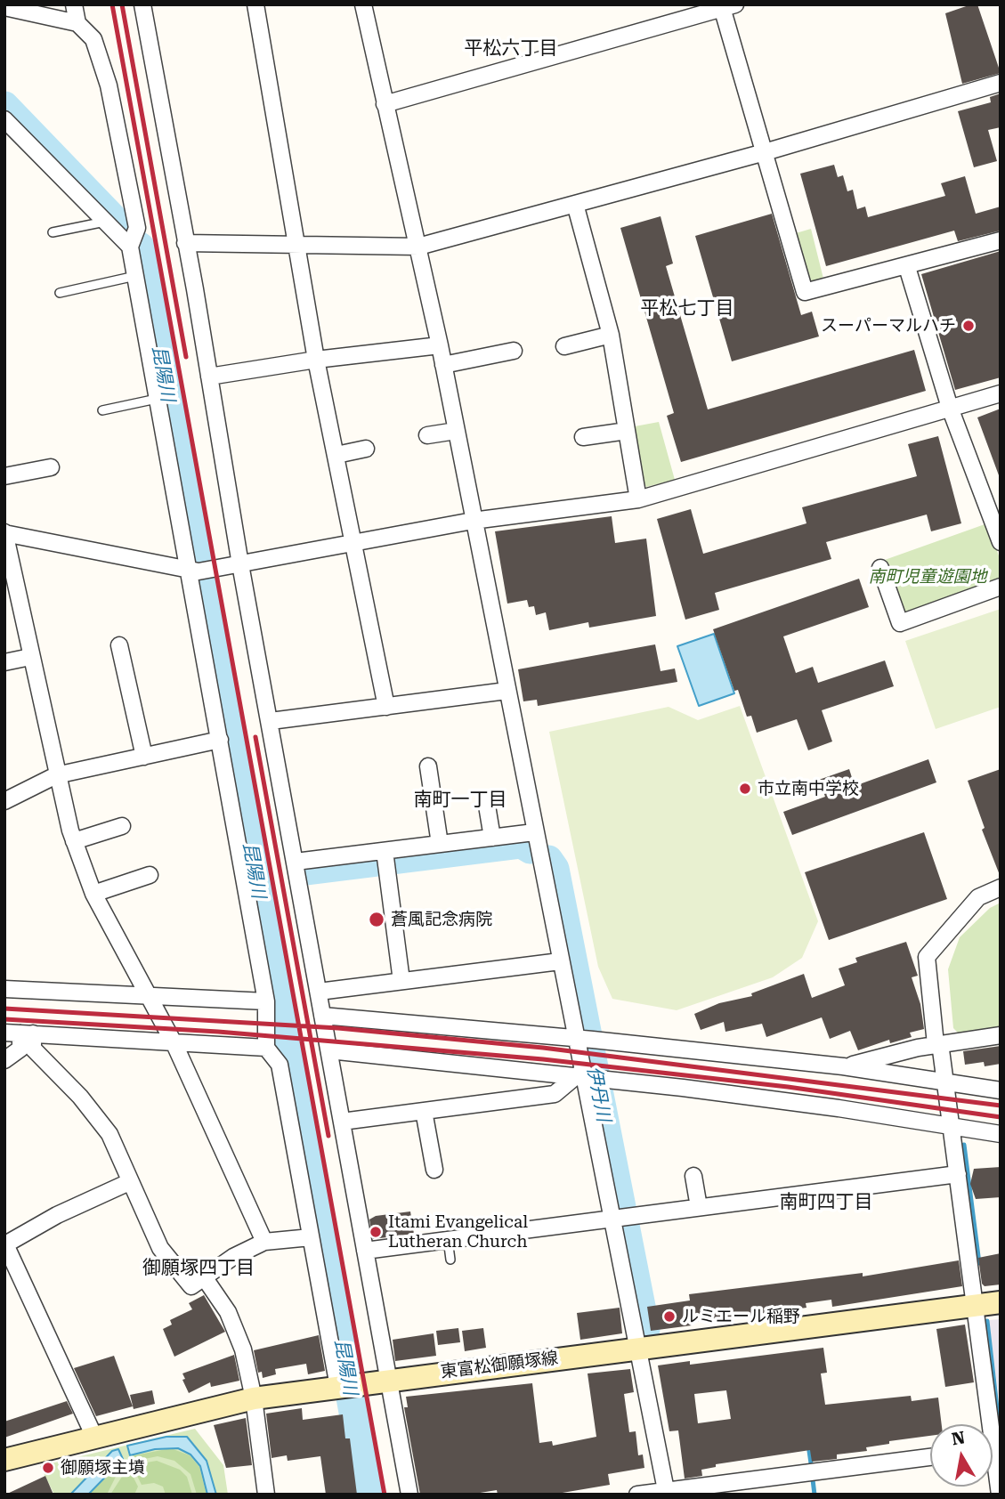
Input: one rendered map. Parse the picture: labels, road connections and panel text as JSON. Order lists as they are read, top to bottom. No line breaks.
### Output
{"streets":{"main road":["東富松御願塚線"]},"districts":["平松六丁目","平松七丁目","南町一丁目","南町四丁目","御願塚四丁目"],"water":["昆陽川","伊丹川"],"parks":["南町児童遊園地"],"places":["スーパーマルハチ","市立南中学校","蒼風記念病院","Itami Evangelical Lutheran Church","ルミエール稲野","御願塚主墳"],"north":"top"}
